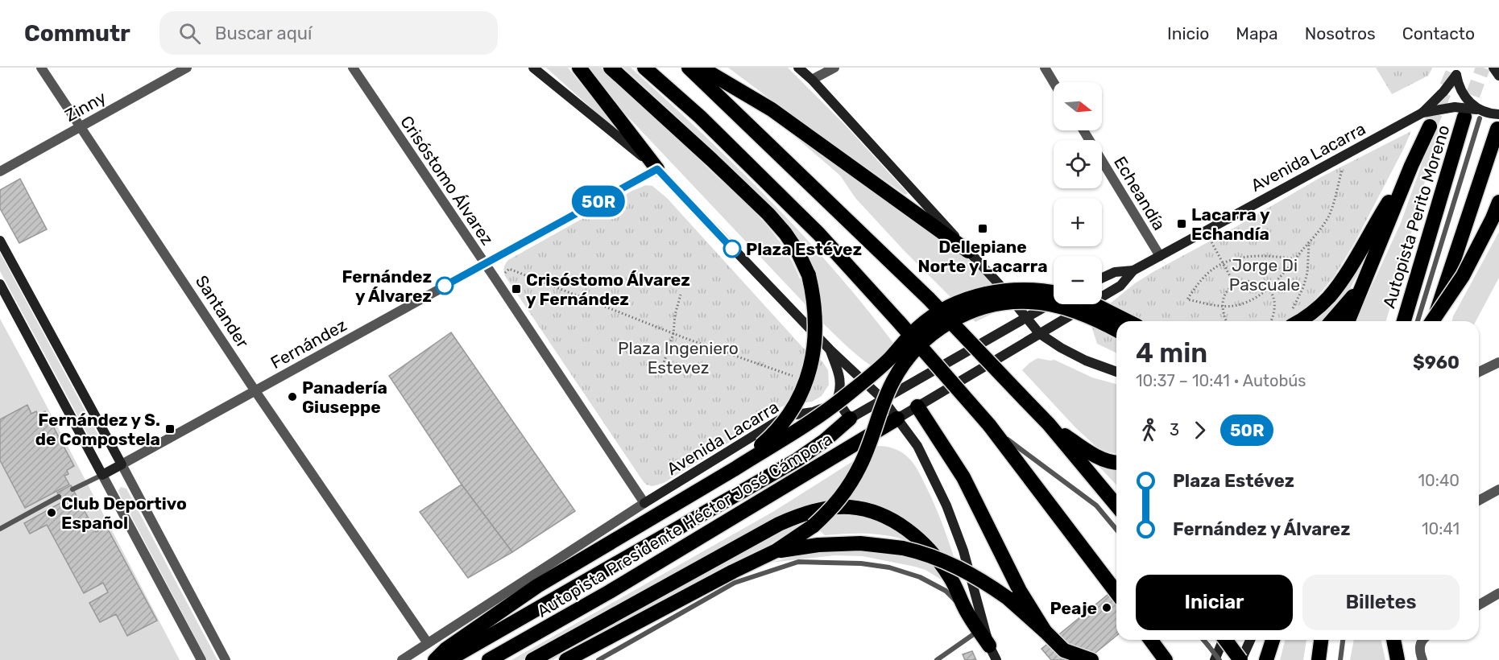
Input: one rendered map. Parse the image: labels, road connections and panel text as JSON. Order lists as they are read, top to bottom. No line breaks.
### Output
{"streets":{"highway":["Autopista Perito Moreno","Autopista Presidente Héctor José Cámpora"],"street":["Zinny","Avenida Lacarra","Crisóstomo Álvarez","Echeandía","Santander","Fernández"]},"crossings":[["Zinny","Santander"],["Avenida Lacarra","Crisóstomo Álvarez"],["Avenida Lacarra","Echeandía"],["Avenida Lacarra","Autopista Perito Moreno"],["Avenida Lacarra","Santander"],["Avenida Lacarra","Autopista Presidente Héctor José Cámpora"],["Crisóstomo Álvarez","Fernández"],["Santander","Fernández"]],"parks":["Jorge Di Pascuale","Plaza Ingeniero Estevez"],"places":{"transit":["Lacarra y Echandía","Dellepiane Norte y Lacarra","Crisóstomo Álvarez y Fernández","Fernández y S. de Compostela"],"other":["Plaza Estévez","Fernández y Álvarez","Panadería Giuseppe","Club Deportivo Español","Peaje"]},"lines":["bus line 50R"],"north":"right","page":{"header":"Commutr","search":"Buscar aquí","nav":["Inicio","Mapa","Nosotros","Contacto"],"on_map":"50R","map_buttons":["+","−"],"heading":["4 min","10:37 – 10:41 · Autobús","$960"],"legs":["3","50R"],"list":[{"name":"Plaza Estévez","value":"10:40"},{"name":"Fernández y Álvarez","value":"10:41"}],"buttons":["Iniciar","Billetes"]}}
